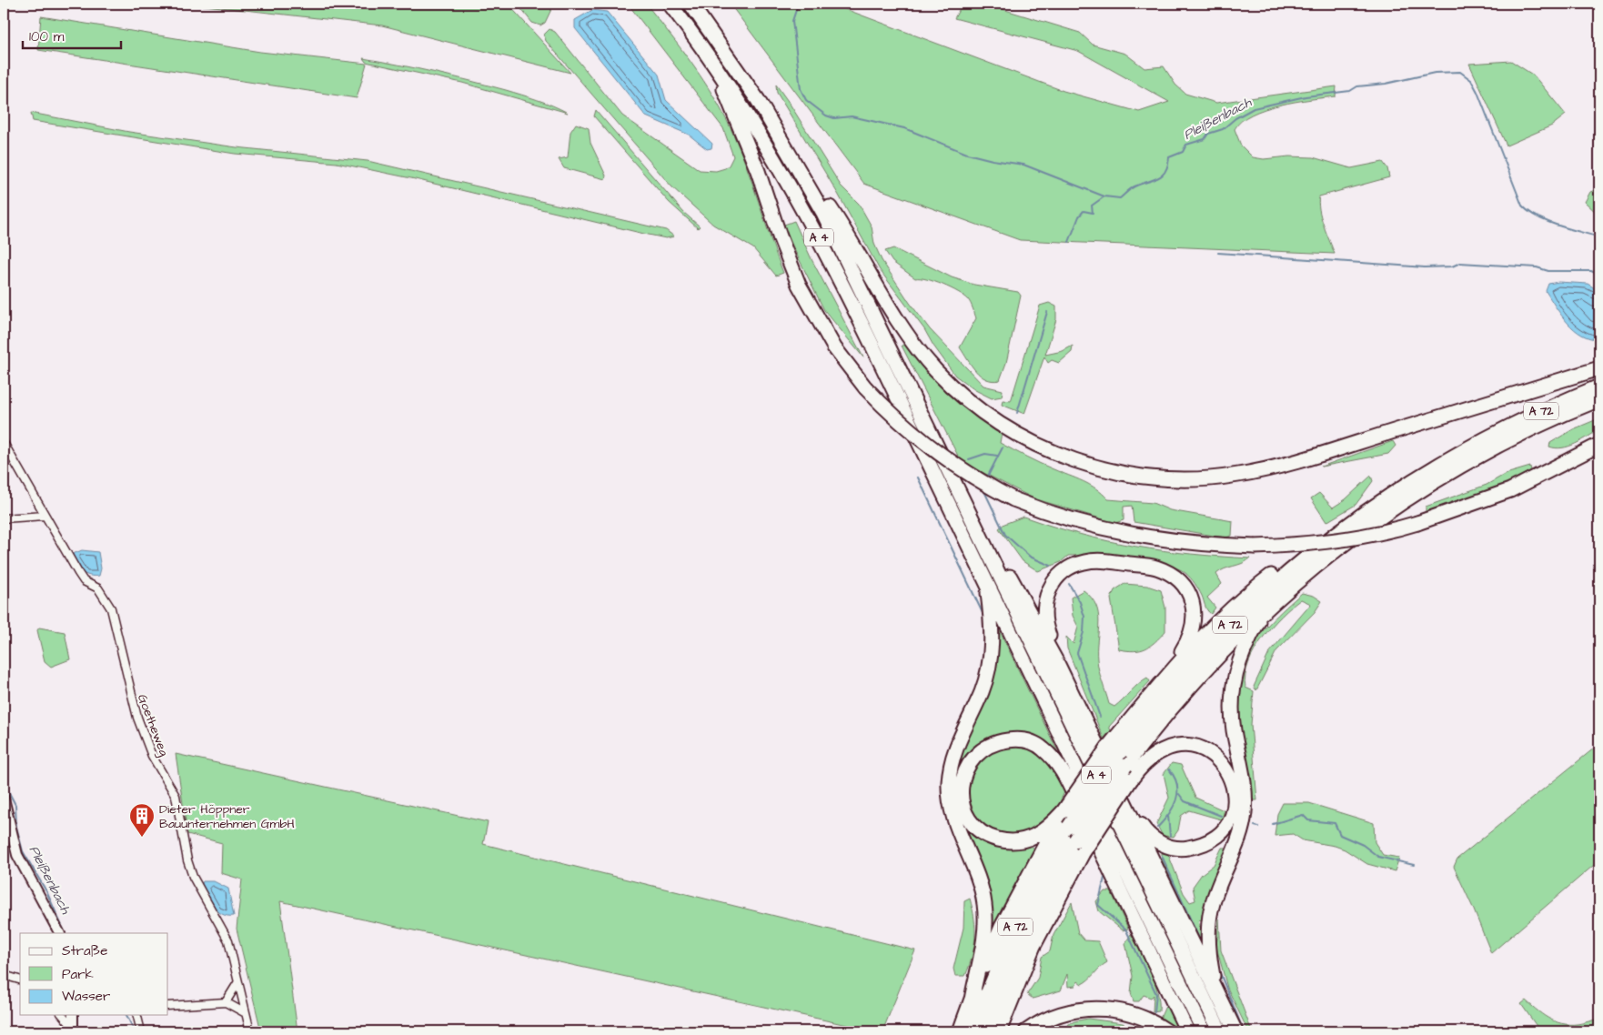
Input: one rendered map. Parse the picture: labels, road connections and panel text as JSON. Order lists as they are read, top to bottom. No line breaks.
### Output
{"streets":{"highway":["A 4","A 72"],"street":["Goetheweg"]},"water":["Pleißenbach"],"places":{"building":["Dieter Höppner Bauunternehmen GmbH"]},"legend":["Straße","Park","Wasser"],"scale_bar":"100 m"}
